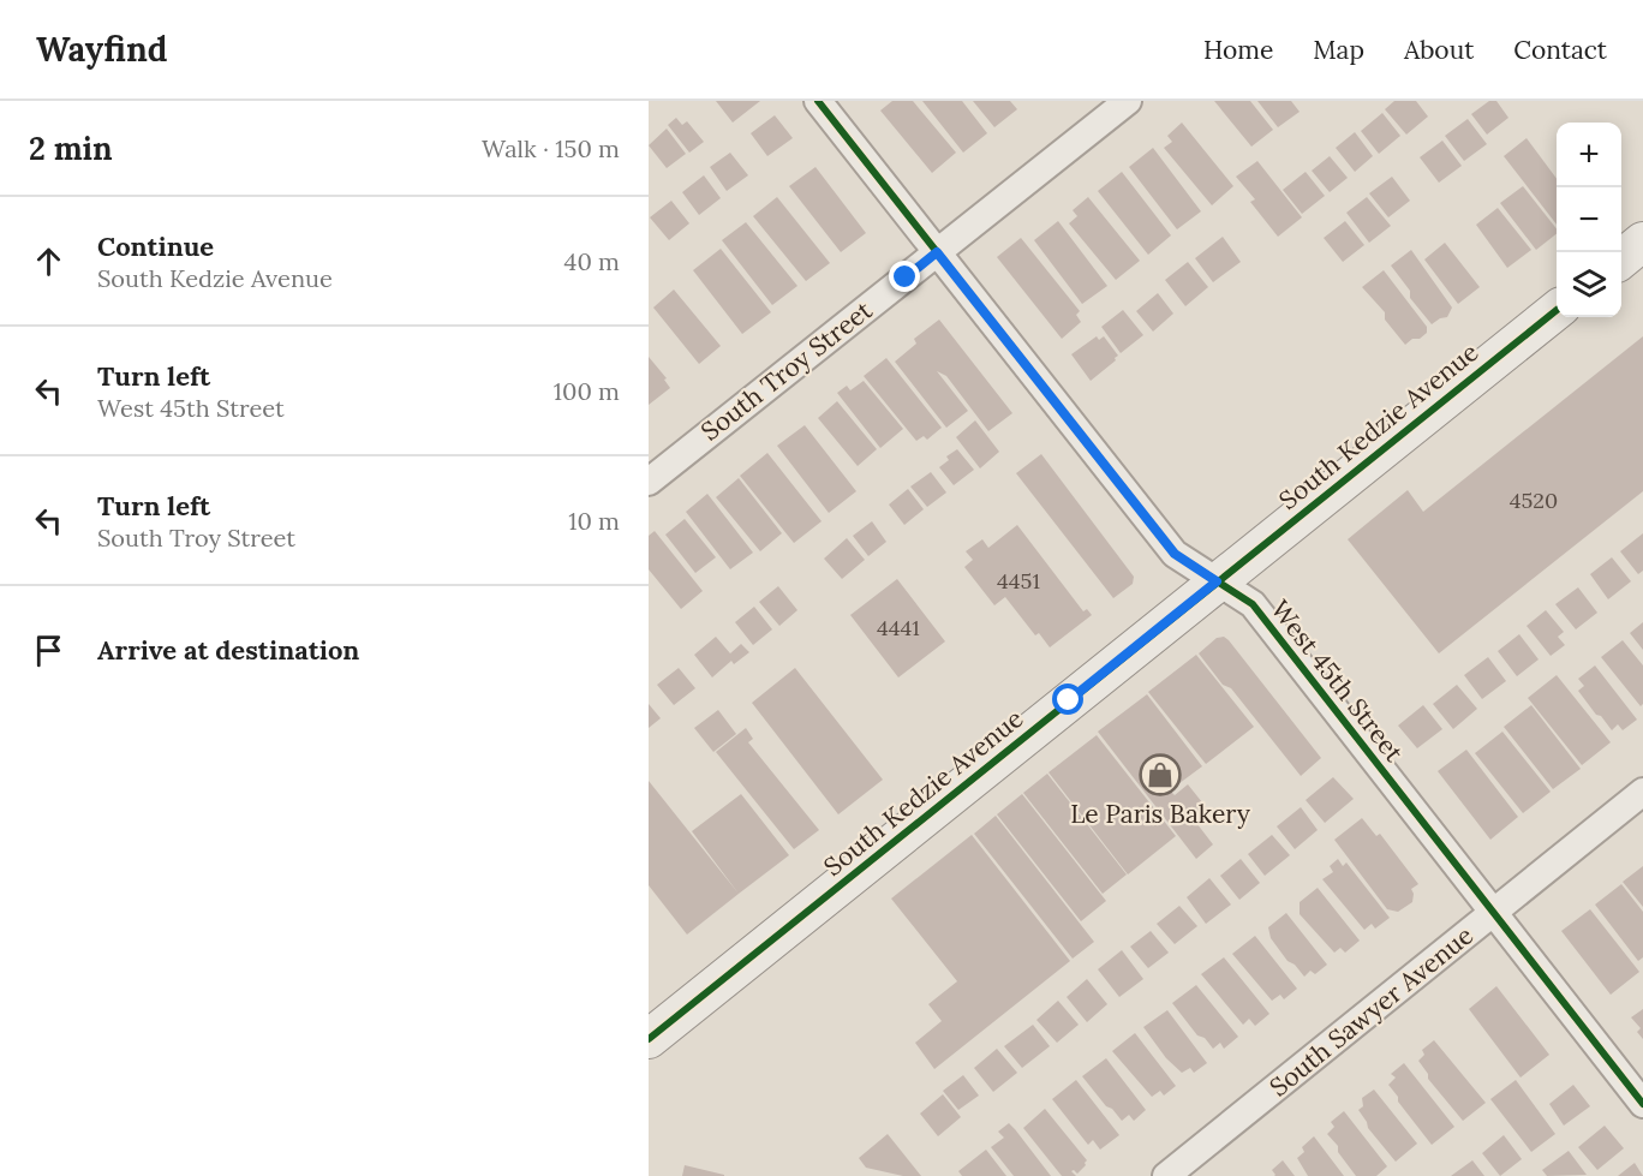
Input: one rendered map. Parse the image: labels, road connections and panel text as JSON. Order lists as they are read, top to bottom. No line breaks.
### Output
{"streets":{"main road":["South Kedzie Avenue"],"street":["South Troy Street","West 45th Street","South Sawyer Avenue"]},"crossings":[["South Troy Street","West 45th Street"],["South Kedzie Avenue","West 45th Street"],["West 45th Street","South Sawyer Avenue"]],"places":{"shop":["Le Paris Bakery"]},"house_numbers":["4520","4451","4441"],"page":{"header":"Wayfind","nav":["Home","Map","About","Contact"],"heading":["2 min","Walk · 150 m"],"map_buttons":["+","−"],"list":[["Continue","South Kedzie Avenue","40 m"],["Turn left","West 45th Street","100 m"],["Turn left","South Troy Street","10 m"],"Arrive at destination"]}}
